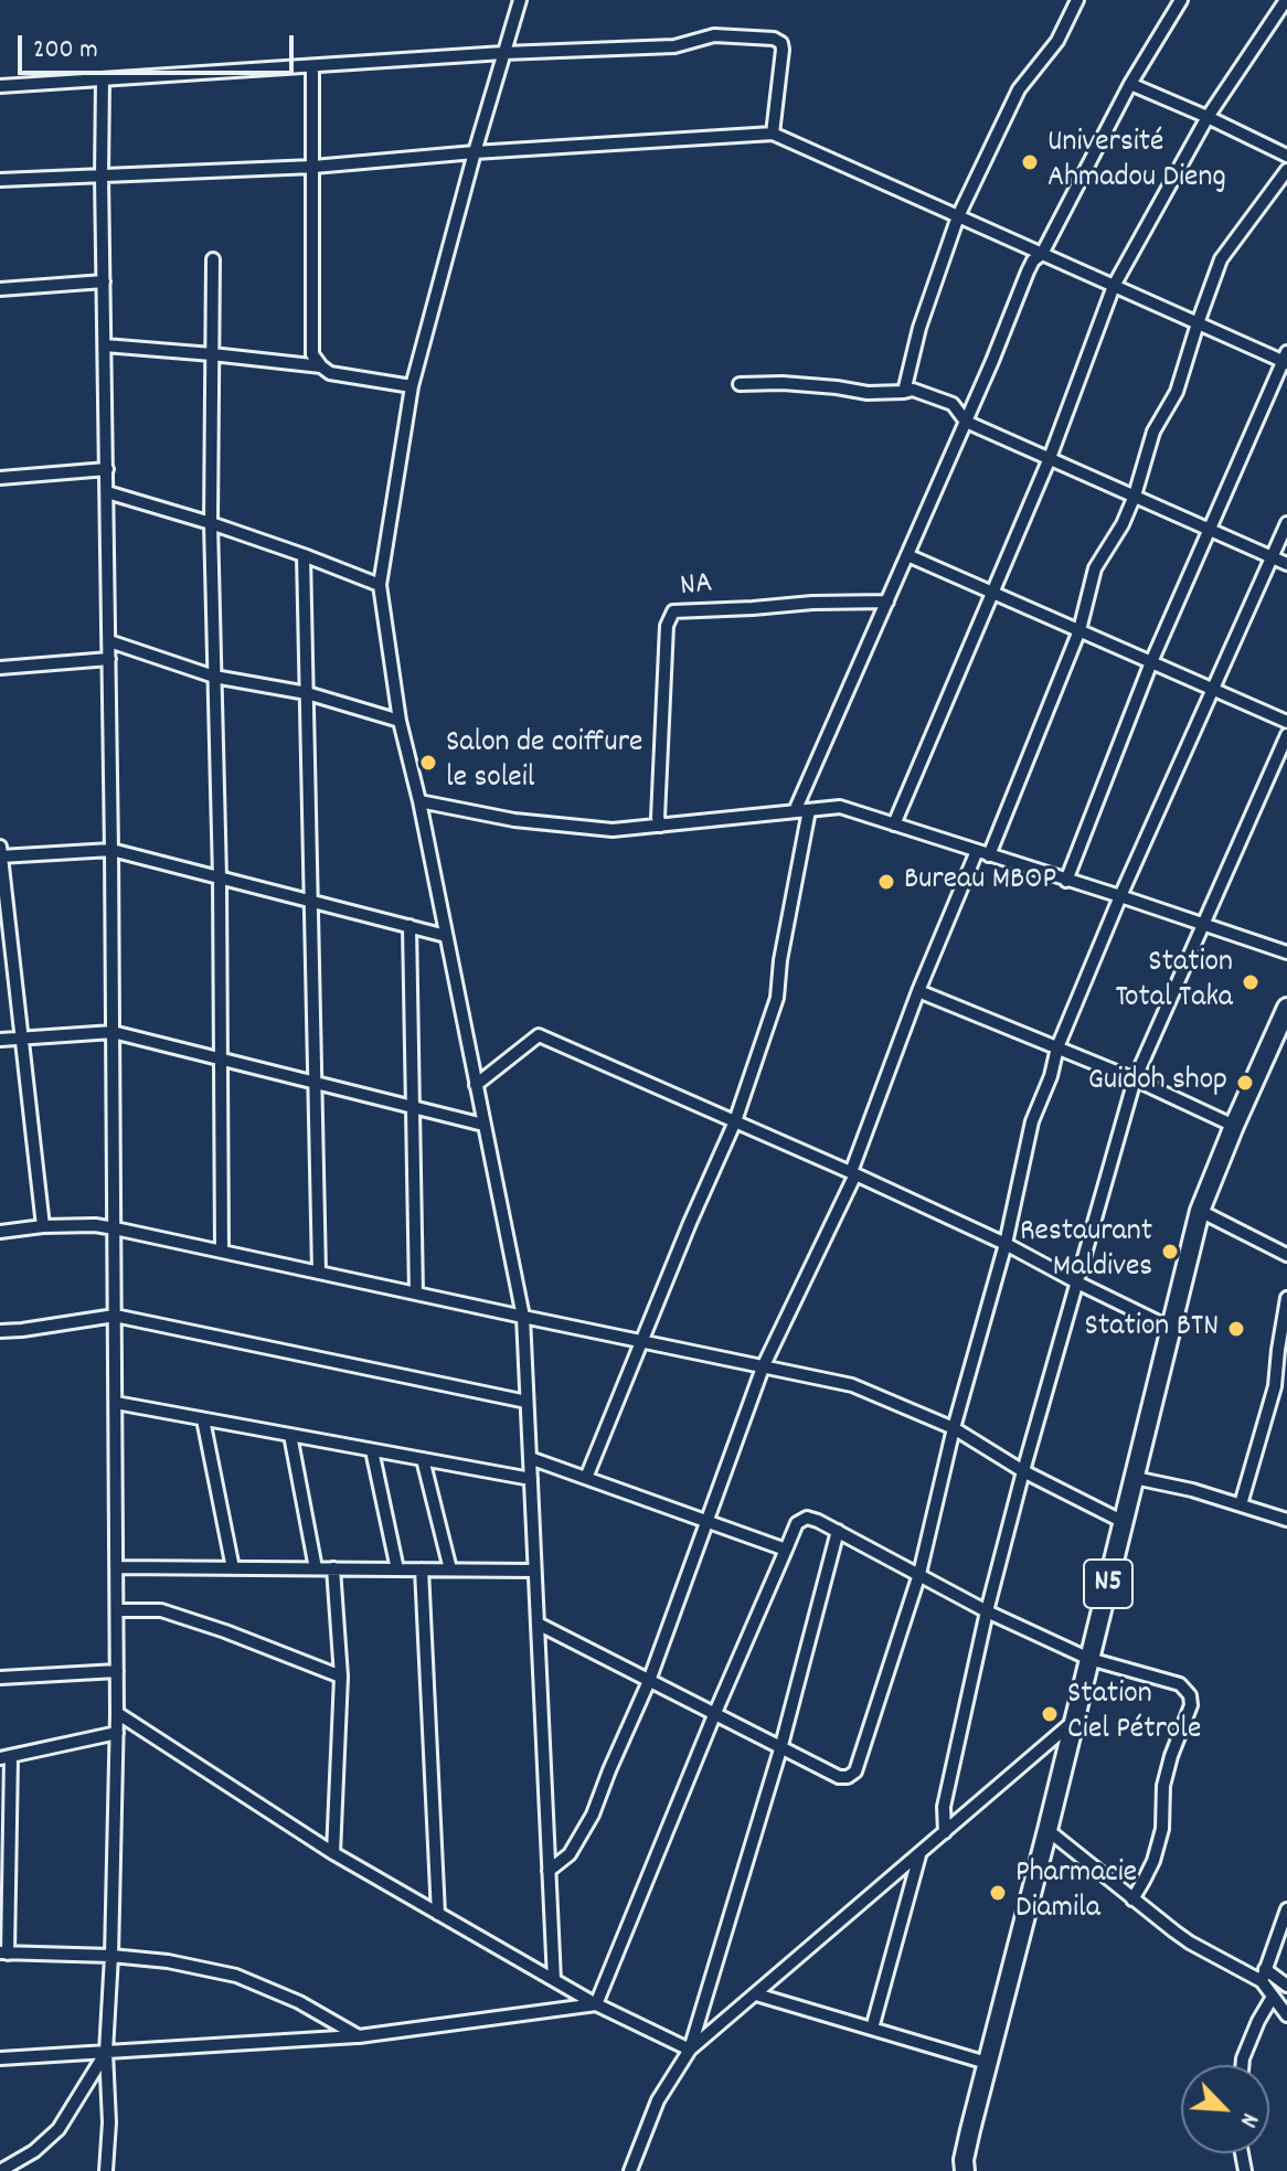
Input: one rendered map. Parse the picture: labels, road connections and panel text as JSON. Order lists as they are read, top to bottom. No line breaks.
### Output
{"streets":{"highway":["N5"],"street":["NA"]},"places":["Université Ahmadou Dieng","Salon de coiffure le soleil","Bureau MBOP","Station Total Taka","Guidoh shop","Restaurant Maldives","Station BTN","Station Ciel Pétrole","Pharmacie Diamila"],"scale_bar":"200 m","north":"bottom right"}
